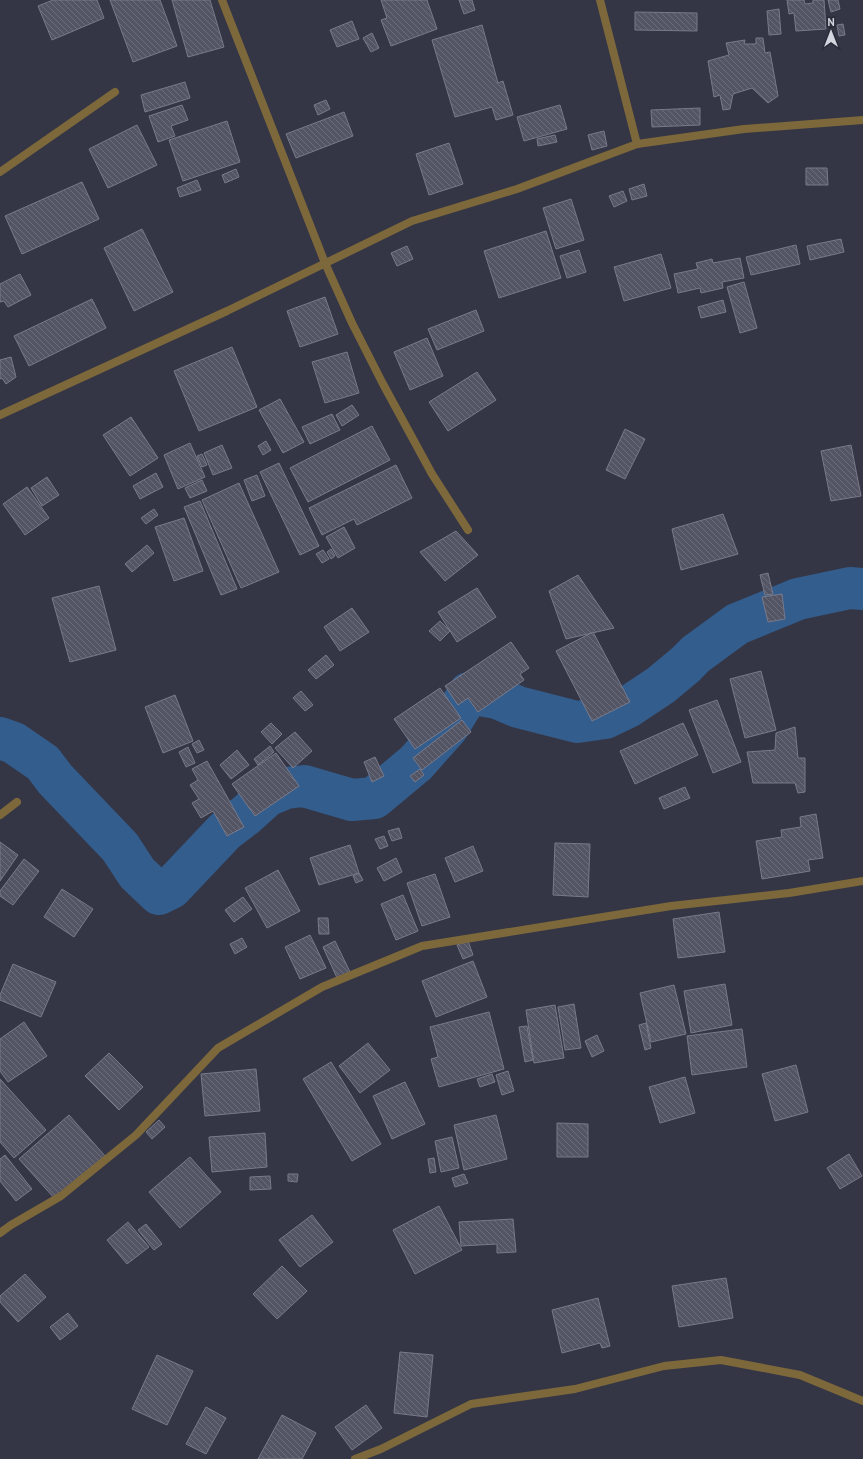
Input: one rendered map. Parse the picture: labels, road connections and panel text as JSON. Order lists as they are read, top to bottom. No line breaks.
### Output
{"north":"top"}
